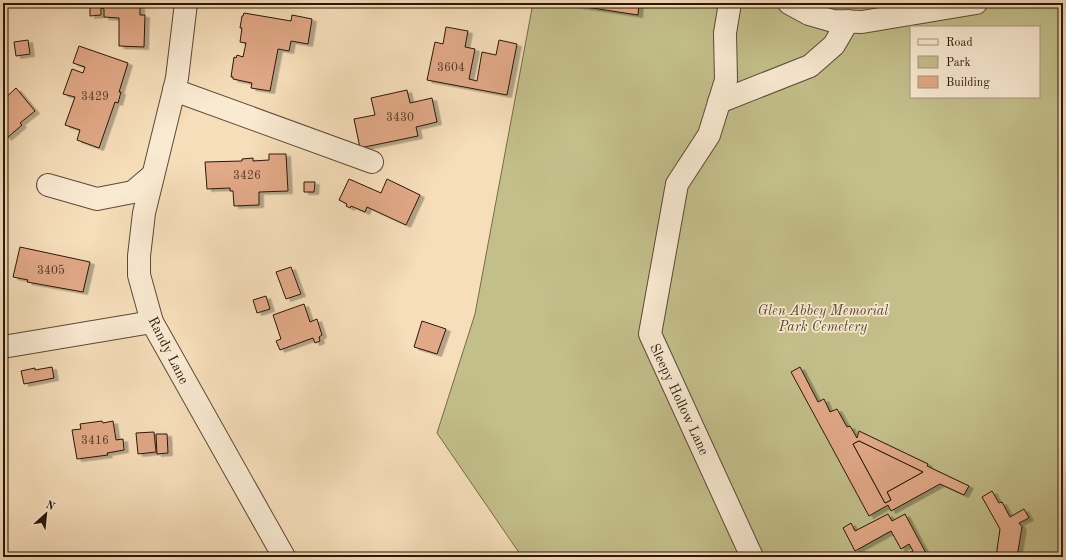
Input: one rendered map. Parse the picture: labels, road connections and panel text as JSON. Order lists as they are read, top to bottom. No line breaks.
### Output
{"streets":{"street":["Randy Lane","Sleepy Hollow Lane"]},"parks":["Glen Abbey Memorial Park Cemetery"],"house_numbers":["3604","3429","3430","3426","3405","3416"],"legend":["Road","Park","Building"],"north":"top right"}
